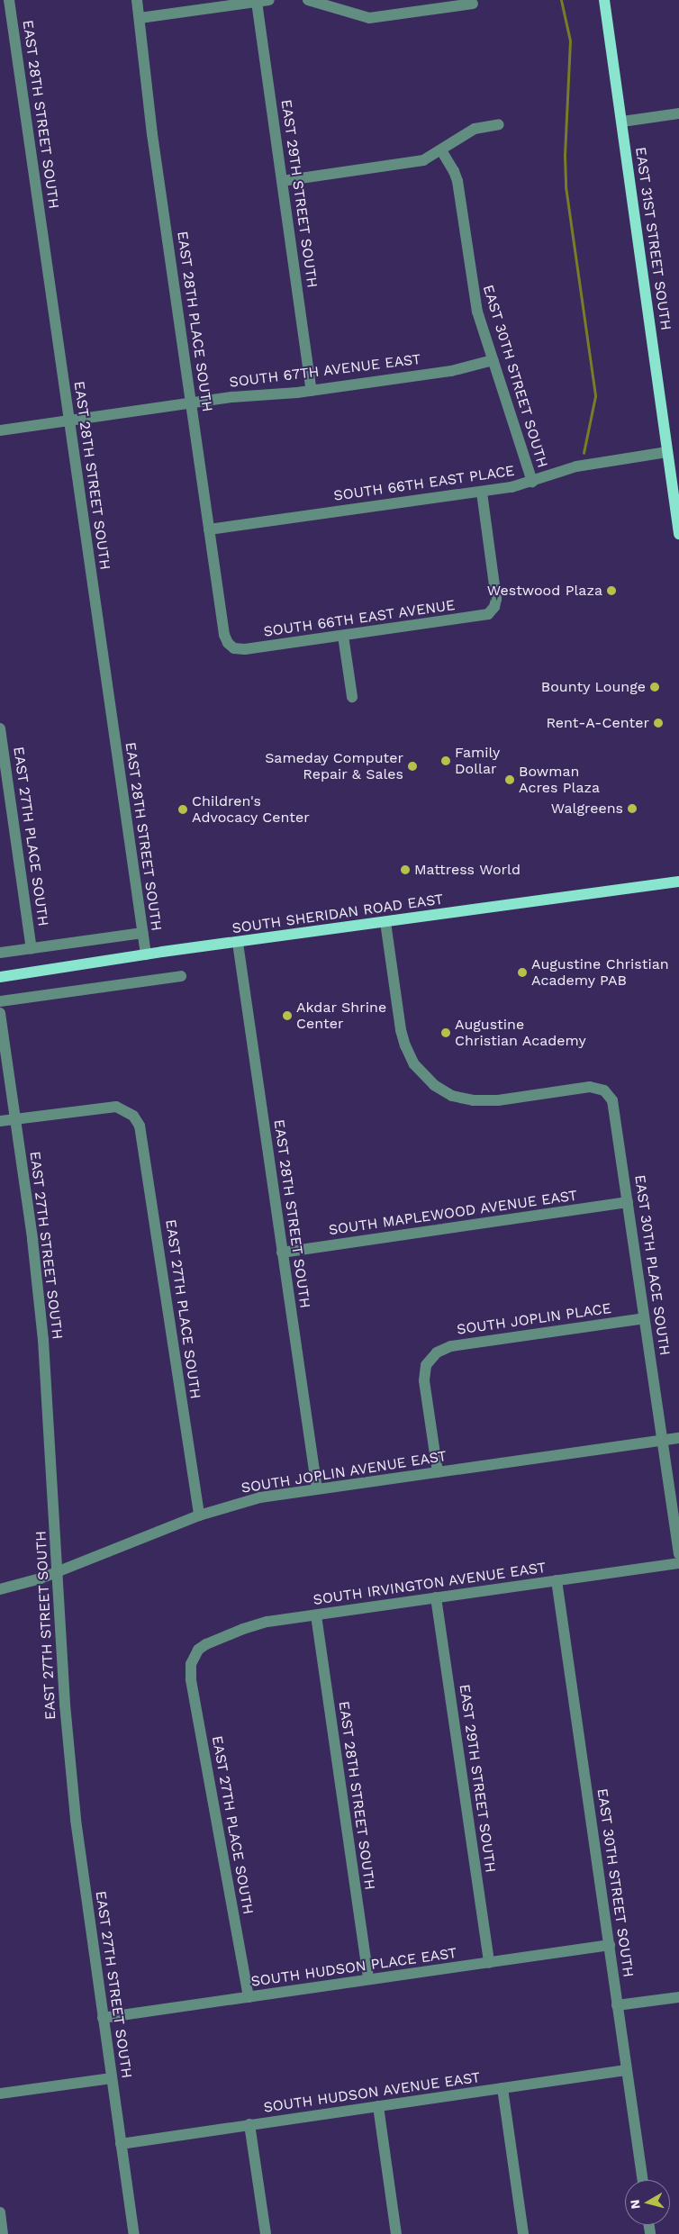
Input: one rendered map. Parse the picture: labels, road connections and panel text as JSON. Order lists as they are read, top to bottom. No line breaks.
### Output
{"streets":{"main road":["EAST 31ST STREET SOUTH","SOUTH SHERIDAN ROAD EAST"],"street":["EAST 28TH STREET SOUTH","EAST 29TH STREET SOUTH","EAST 28TH PLACE SOUTH","SOUTH 67TH AVENUE EAST","EAST 30TH STREET SOUTH","SOUTH 66TH EAST PLACE","SOUTH 66TH EAST AVENUE","EAST 27TH PLACE SOUTH","SOUTH MAPLEWOOD AVENUE EAST","EAST 27TH STREET SOUTH","EAST 30TH PLACE SOUTH","SOUTH JOPLIN PLACE","SOUTH JOPLIN AVENUE EAST","SOUTH IRVINGTON AVENUE EAST","SOUTH HUDSON PLACE EAST","SOUTH HUDSON AVENUE EAST"]},"crossings":[["EAST 28TH STREET SOUTH","SOUTH 67TH AVENUE EAST"],["EAST 28TH STREET SOUTH","SOUTH SHERIDAN ROAD EAST"],["EAST 28TH STREET SOUTH","SOUTH MAPLEWOOD AVENUE EAST"],["EAST 28TH STREET SOUTH","SOUTH JOPLIN AVENUE EAST"],["EAST 28TH STREET SOUTH","SOUTH IRVINGTON AVENUE EAST"],["EAST 28TH STREET SOUTH","SOUTH HUDSON PLACE EAST"],["EAST 29TH STREET SOUTH","SOUTH 67TH AVENUE EAST"],["EAST 29TH STREET SOUTH","SOUTH IRVINGTON AVENUE EAST"],["EAST 29TH STREET SOUTH","SOUTH HUDSON PLACE EAST"],["EAST 31ST STREET SOUTH","SOUTH 66TH EAST PLACE"],["EAST 28TH PLACE SOUTH","SOUTH 67TH AVENUE EAST"],["EAST 28TH PLACE SOUTH","SOUTH 66TH EAST PLACE"],["EAST 28TH PLACE SOUTH","SOUTH 66TH EAST AVENUE"],["SOUTH 67TH AVENUE EAST","EAST 30TH STREET SOUTH"],["EAST 30TH STREET SOUTH","SOUTH 66TH EAST PLACE"],["EAST 30TH STREET SOUTH","SOUTH IRVINGTON AVENUE EAST"],["EAST 30TH STREET SOUTH","SOUTH HUDSON PLACE EAST"],["EAST 30TH STREET SOUTH","SOUTH HUDSON AVENUE EAST"],["SOUTH 66TH EAST PLACE","SOUTH 66TH EAST AVENUE"],["EAST 27TH PLACE SOUTH","EAST 27TH STREET SOUTH"],["EAST 27TH PLACE SOUTH","SOUTH JOPLIN AVENUE EAST"],["EAST 27TH PLACE SOUTH","SOUTH IRVINGTON AVENUE EAST"],["EAST 27TH PLACE SOUTH","SOUTH HUDSON PLACE EAST"],["SOUTH SHERIDAN ROAD EAST","EAST 30TH PLACE SOUTH"],["SOUTH MAPLEWOOD AVENUE EAST","EAST 30TH PLACE SOUTH"],["EAST 27TH STREET SOUTH","SOUTH JOPLIN AVENUE EAST"],["EAST 27TH STREET SOUTH","SOUTH HUDSON PLACE EAST"],["EAST 27TH STREET SOUTH","SOUTH HUDSON AVENUE EAST"],["EAST 30TH PLACE SOUTH","SOUTH JOPLIN PLACE"],["EAST 30TH PLACE SOUTH","SOUTH JOPLIN AVENUE EAST"],["SOUTH JOPLIN PLACE","SOUTH JOPLIN AVENUE EAST"]],"places":["Westwood Plaza","Bounty Lounge","Rent-A-Center","Family Dollar","Sameday Computer Repair & Sales","Bowman Acres Plaza","Walgreens","Children's Advocacy Center","Mattress World","Augustine Christian Academy PAB","Akdar Shrine Center","Augustine Christian Academy"],"north":"left"}
